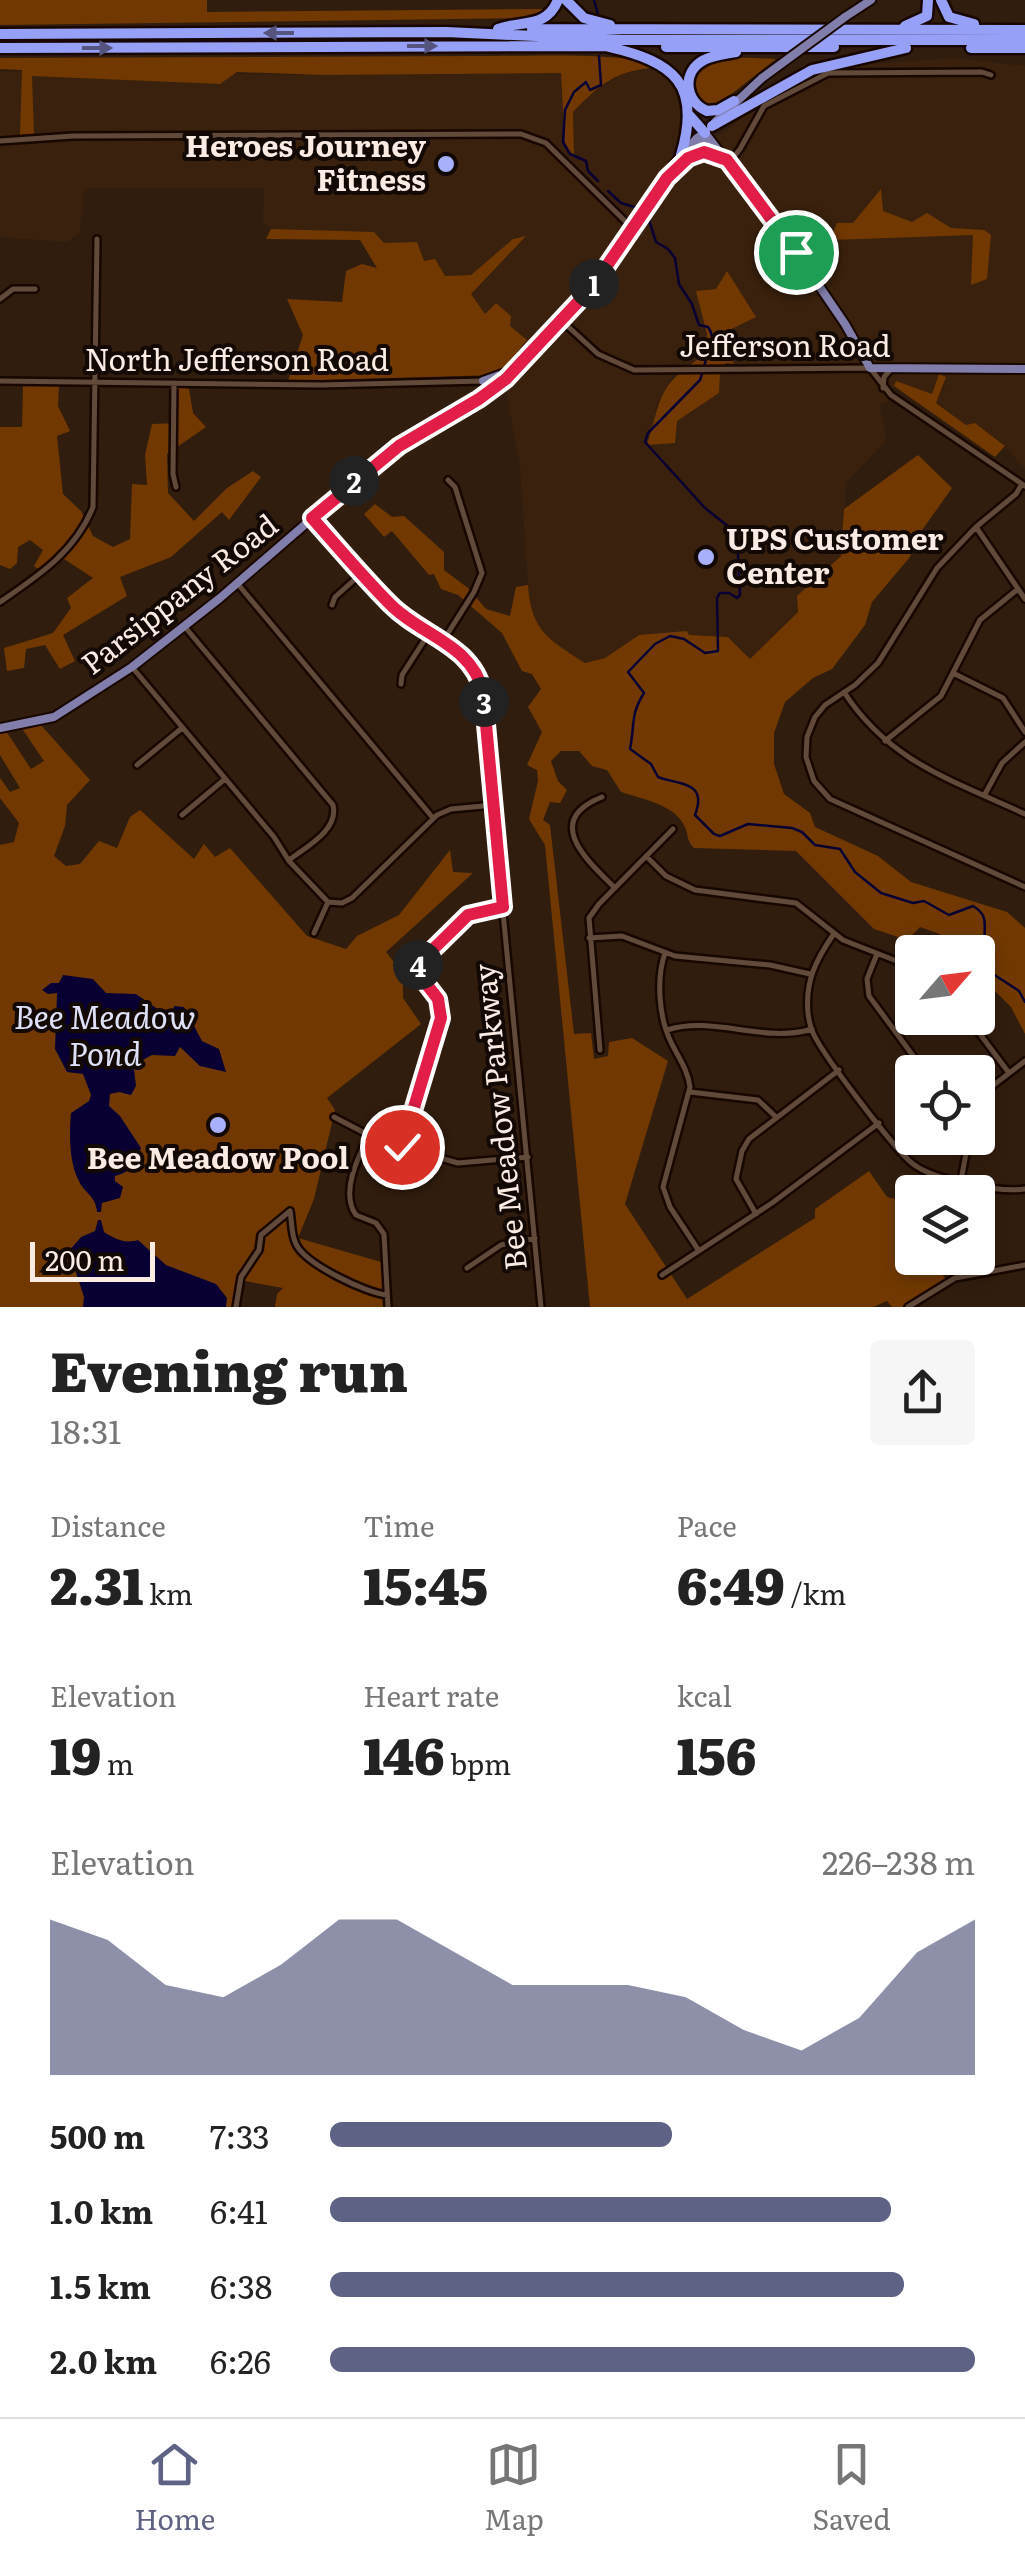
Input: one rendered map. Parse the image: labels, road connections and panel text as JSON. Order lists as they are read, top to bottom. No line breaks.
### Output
{"streets":{"main road":["Jefferson Road","Parsippany Road"],"street":["North Jefferson Road","Bee Meadow Parkway"]},"crossings":[["Jefferson Road","Parsippany Road"],["Parsippany Road","Bee Meadow Parkway"]],"water":["Bee Meadow Pond"],"places":["Heroes Journey Fitness","UPS Customer Center","Bee Meadow Pool"],"scale_bar":"200 m","north":"top right","page":{"pins":["1","2","3","4"],"scale":"200 m","heading":["Evening run","18:31"],"stats":[["Distance","2.31 km"],["Time","15:45"],["Pace","6:49 /km"],["Elevation","19 m"],["Heart rate","146 bpm"],["kcal","156"]],"chart":["Elevation","226–238 m"],"list":[{"name":"500 m","note":"7:33"},{"name":"1.0 km","note":"6:41"},{"name":"1.5 km","note":"6:38"},{"name":"2.0 km","note":"6:26"}],"tabs":["Home","Map","Saved"]}}
